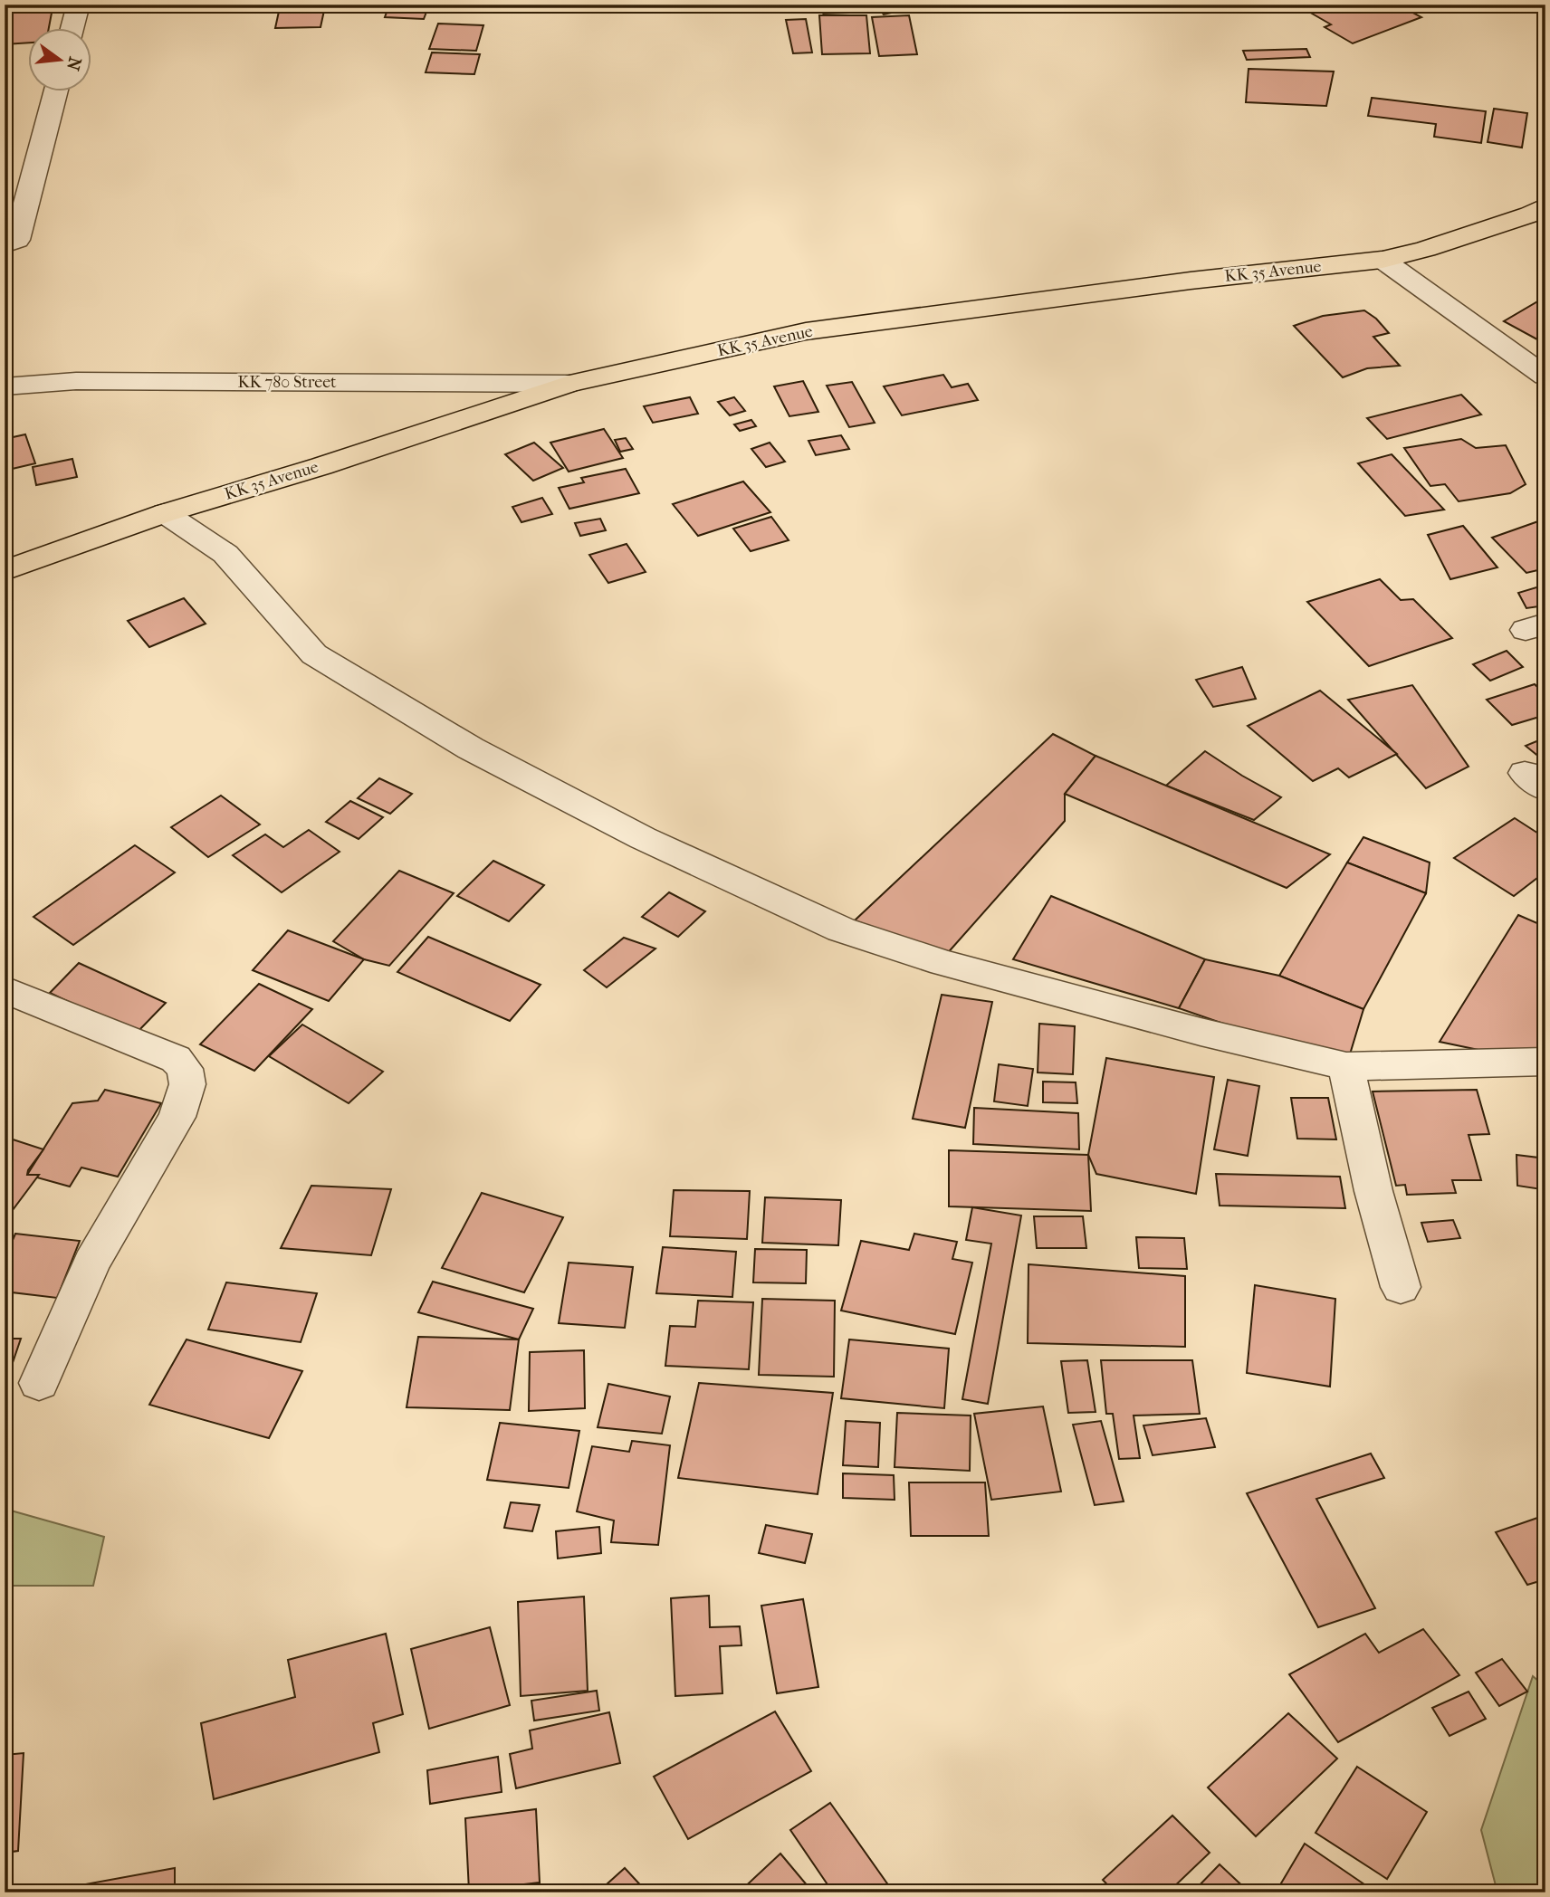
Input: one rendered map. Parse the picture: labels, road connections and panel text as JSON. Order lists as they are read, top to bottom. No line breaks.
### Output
{"streets":{"main road":["KK 35 Avenue"],"street":["KK 780 Street"]},"crossings":[["KK 35 Avenue","KK 780 Street"]],"north":"right"}
